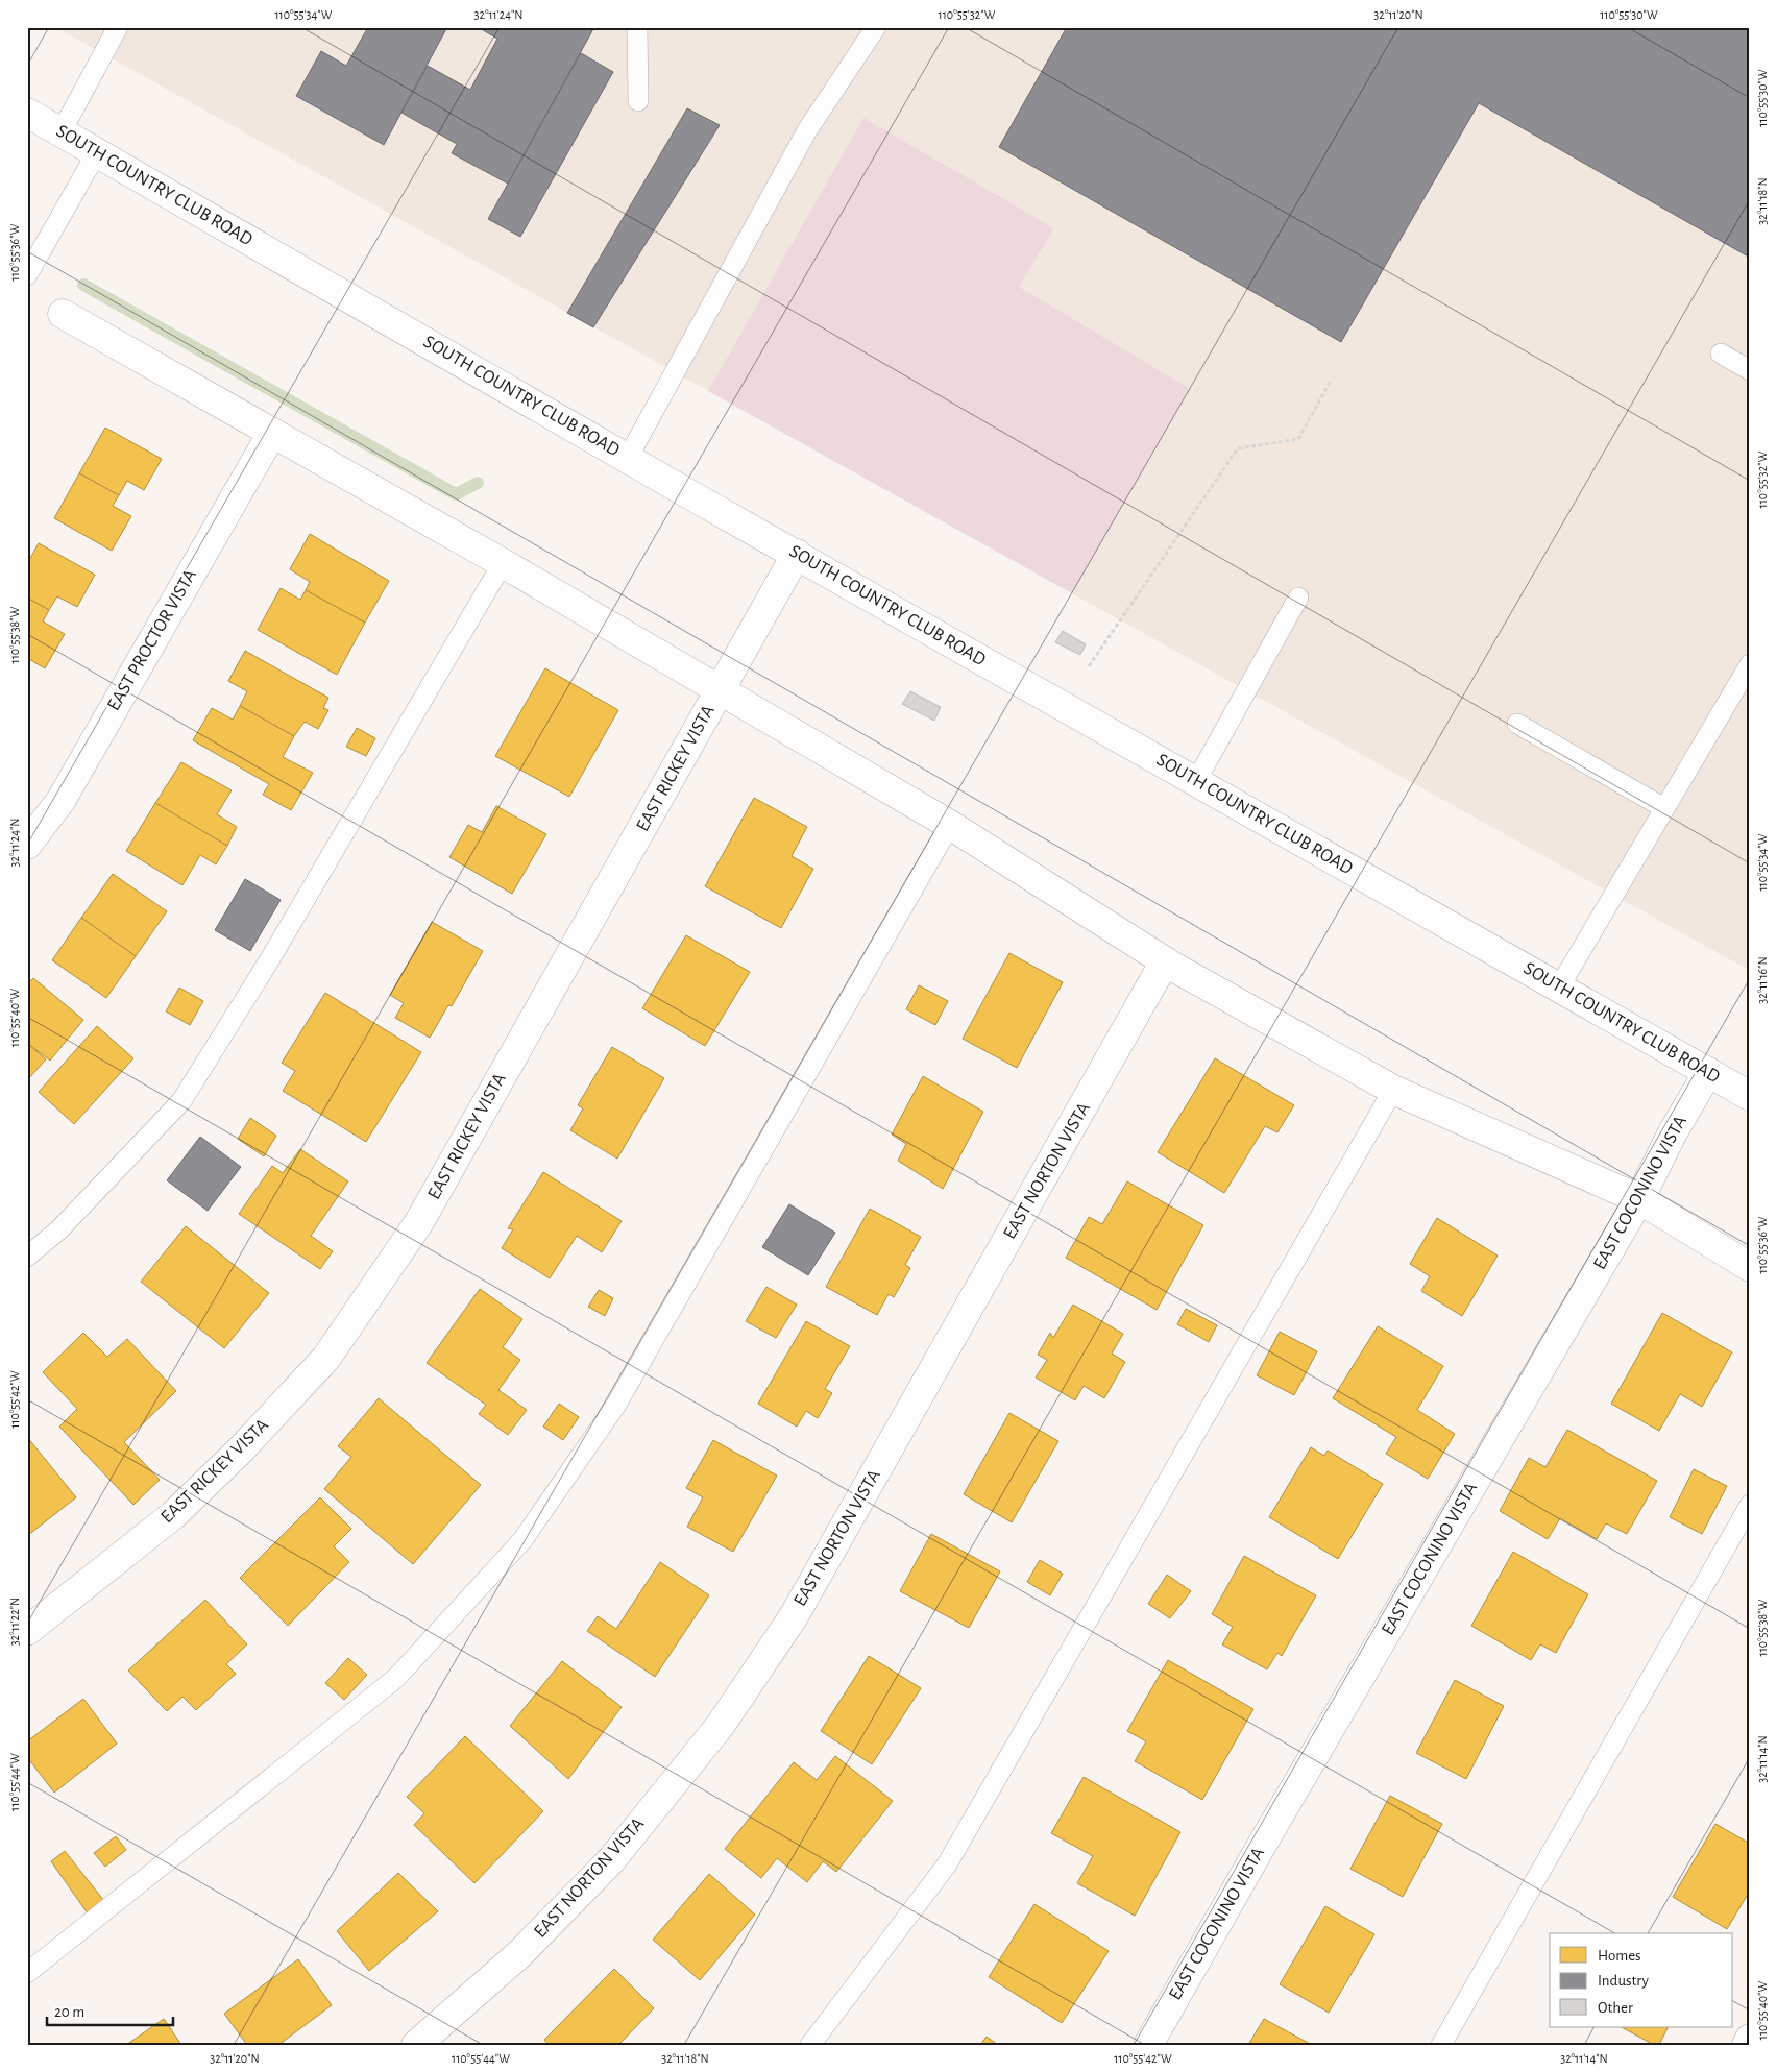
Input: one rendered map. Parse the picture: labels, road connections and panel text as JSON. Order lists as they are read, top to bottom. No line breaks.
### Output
{"streets":{"street":["SOUTH COUNTRY CLUB ROAD","EAST PROCTOR VISTA","EAST RICKEY VISTA","EAST NORTON VISTA","EAST COCONINO VISTA"]},"crossings":[["SOUTH COUNTRY CLUB ROAD","EAST RICKEY VISTA"],["SOUTH COUNTRY CLUB ROAD","EAST COCONINO VISTA"]],"legend":["Homes","Industry","Other"],"scale_bar":"20 m","coordinates":["110°55'34\"W","32°11'24\"N","110°55'32\"W","32°11'20\"N","110°55'30\"W","32°11'18\"N","110°55'36\"W","110°55'38\"W","32°11'16\"N","110°55'40\"W","110°55'42\"W","32°11'22\"N","32°11'14\"N","110°55'44\"W"]}
